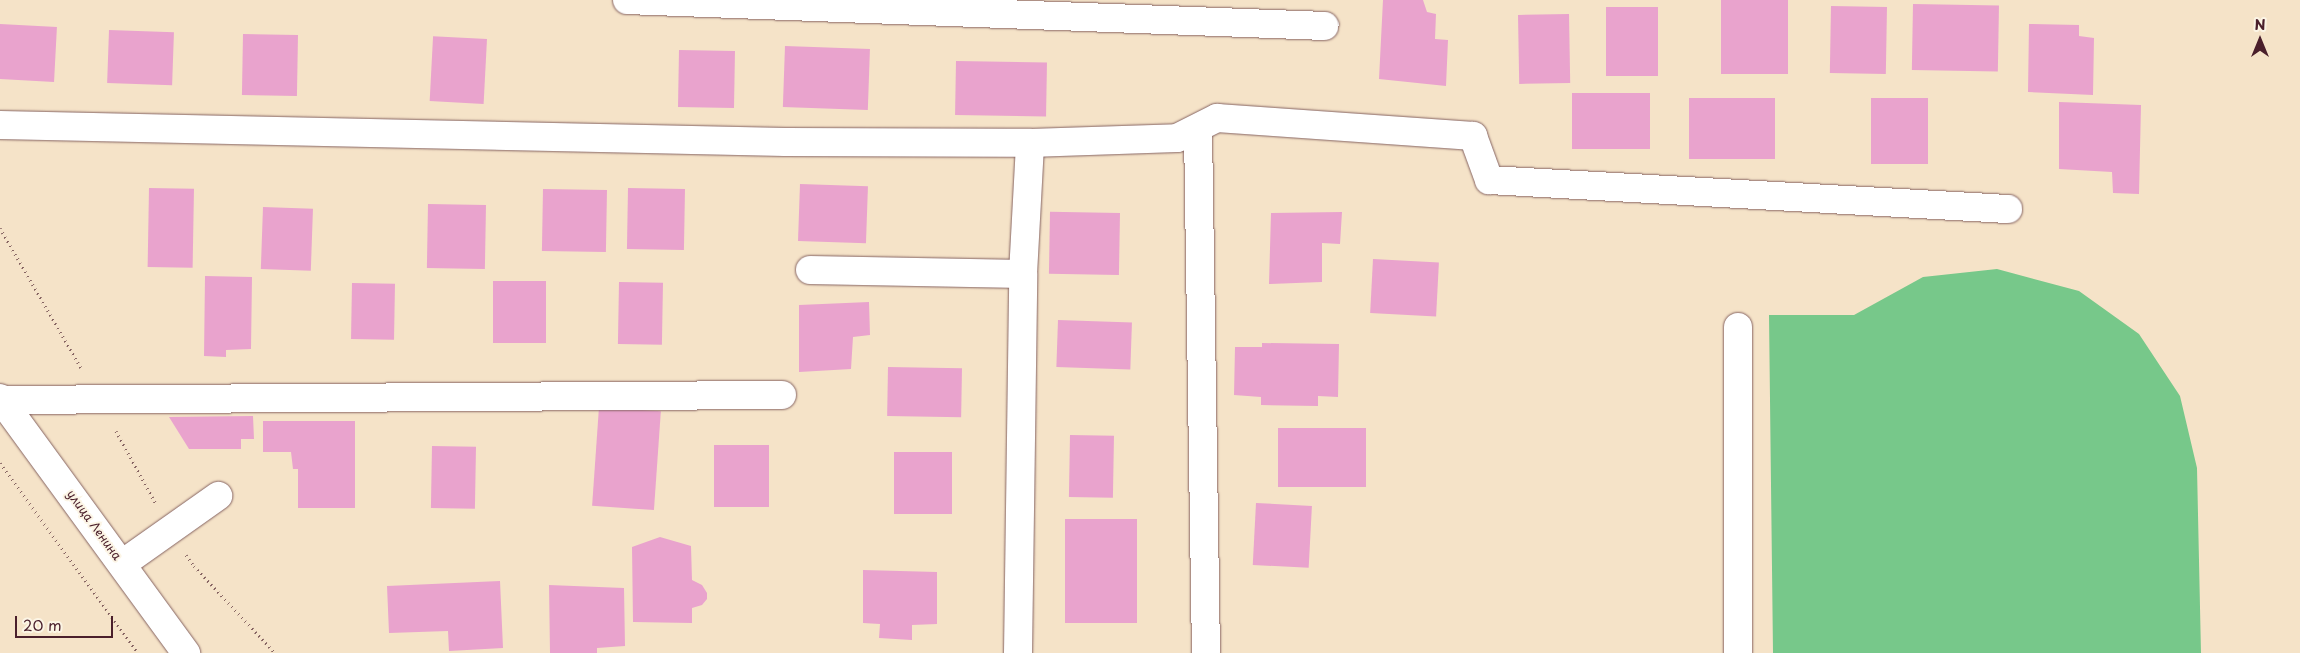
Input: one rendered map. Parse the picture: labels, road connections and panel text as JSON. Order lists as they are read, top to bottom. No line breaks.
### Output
{"streets":{"street":["улица Ленина"]},"scale_bar":"20 m","north":"top"}
